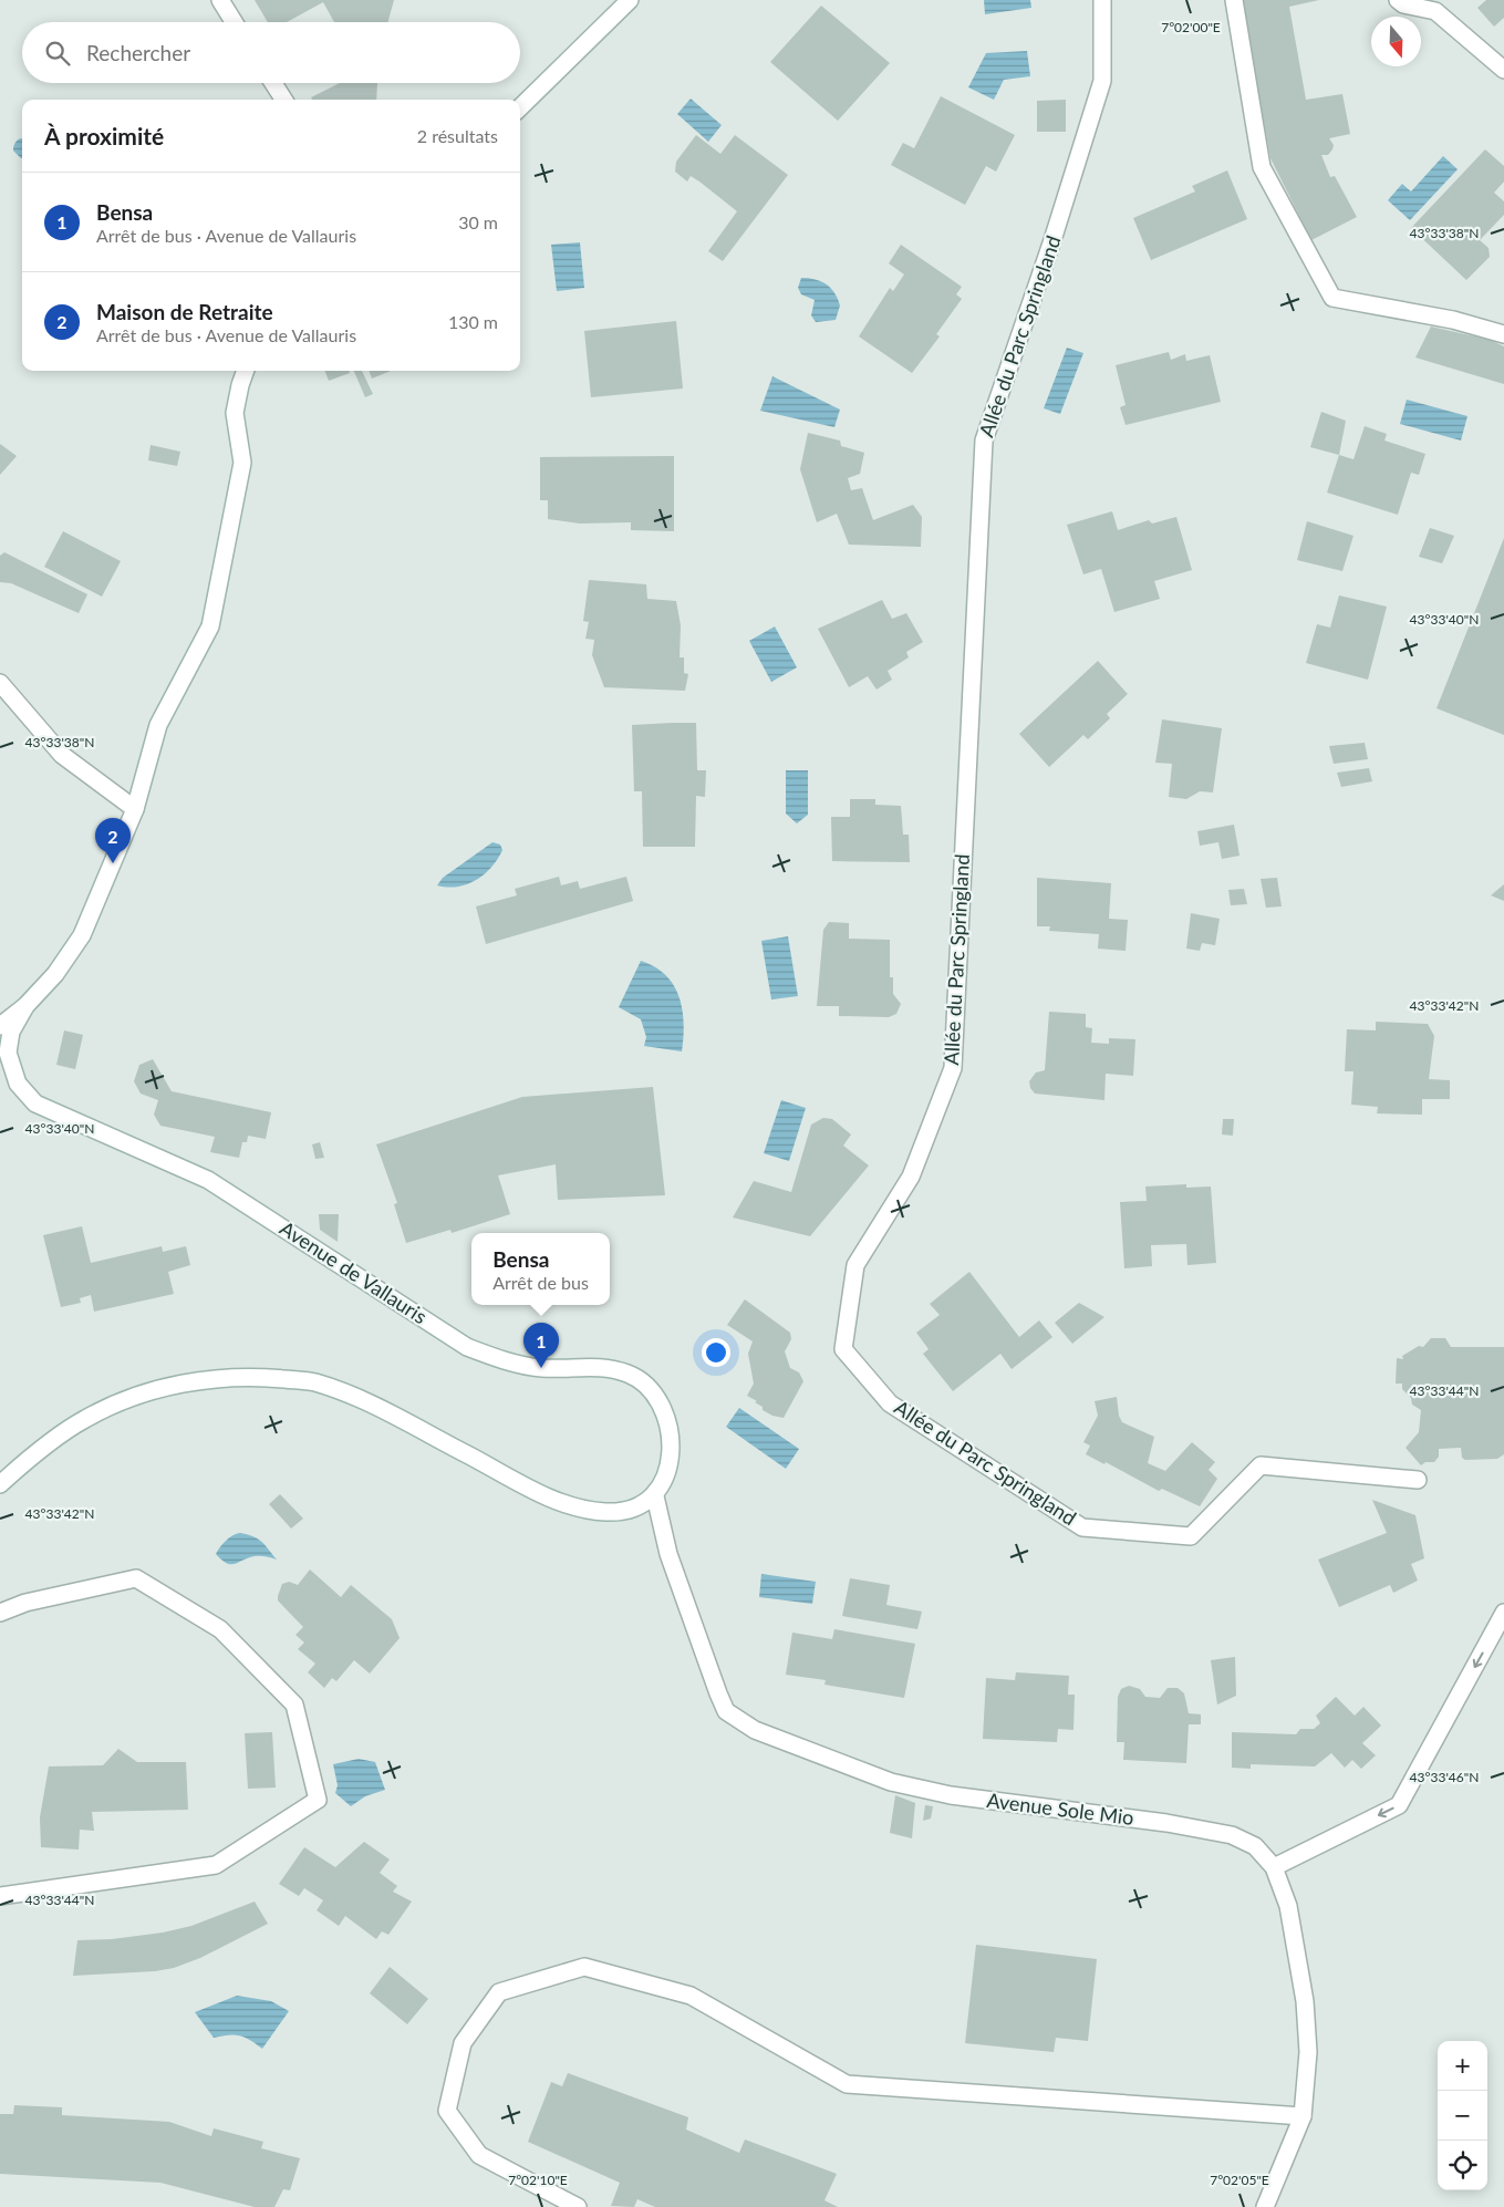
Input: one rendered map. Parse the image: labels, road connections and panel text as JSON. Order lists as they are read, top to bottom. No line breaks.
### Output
{"streets":{"street":["Allée du Parc Springland","Avenue de Vallauris","Avenue Sole Mio"]},"crossings":[["Avenue de Vallauris","Avenue Sole Mio"]],"north":"bottom","page":{"search":"Rechercher","heading":["À proximité","2 résultats"],"list":[{"mark":"1","name":"Bensa","note":"Arrêt de bus · Avenue de Vallauris","value":"30 m"},{"mark":"2","name":"Maison de Retraite","note":"Arrêt de bus · Avenue de Vallauris","value":"130 m"}],"pins":["2","1"],"popup":["Bensa","Arrêt de bus"],"map_buttons":["+","−"]},"coordinates":["7°02'00\"E","43°33'38\"N","43°33'40\"N","43°33'42\"N","43°33'44\"N","43°33'46\"N","7°02'10\"E","7°02'05\"E"]}
